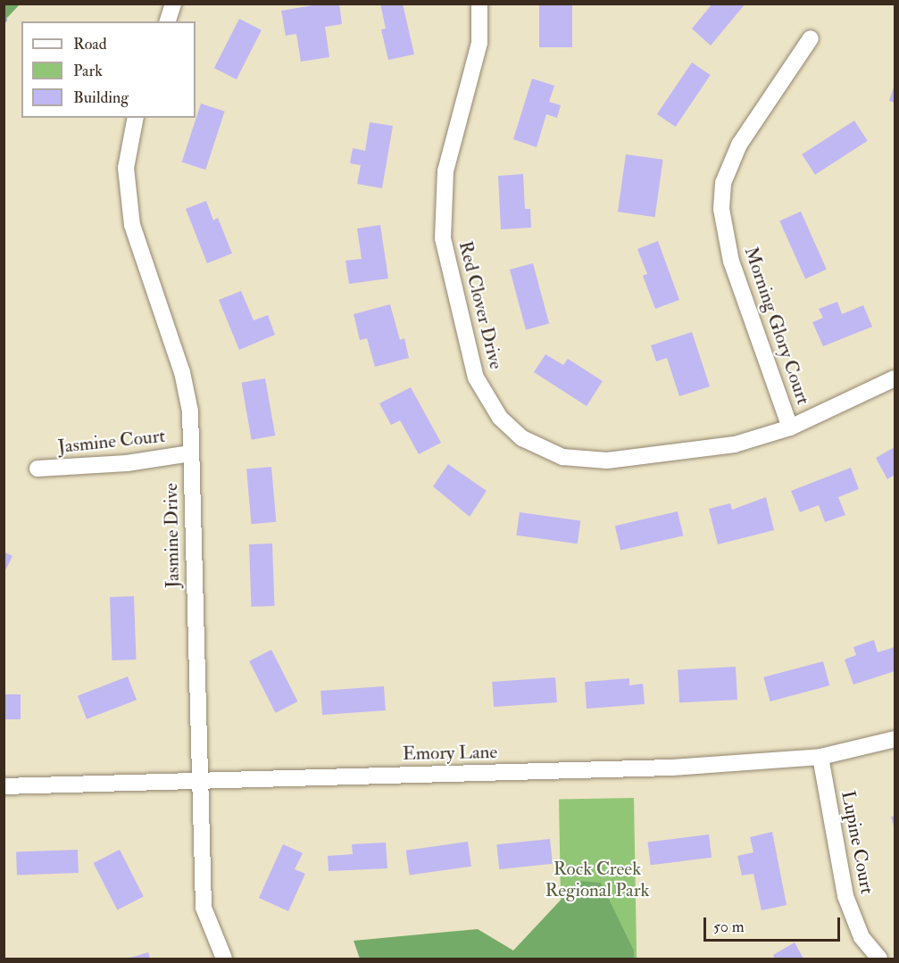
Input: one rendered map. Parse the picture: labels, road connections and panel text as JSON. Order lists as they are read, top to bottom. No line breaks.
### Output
{"streets":{"street":["Red Clover Drive","Morning Glory Court","Jasmine Court","Jasmine Drive","Emory Lane","Lupine Court"]},"crossings":[["Red Clover Drive","Morning Glory Court"],["Jasmine Court","Jasmine Drive"],["Jasmine Drive","Emory Lane"],["Emory Lane","Lupine Court"]],"parks":["Rock Creek Regional Park"],"legend":["Road","Park","Building"],"scale_bar":"50 m"}
